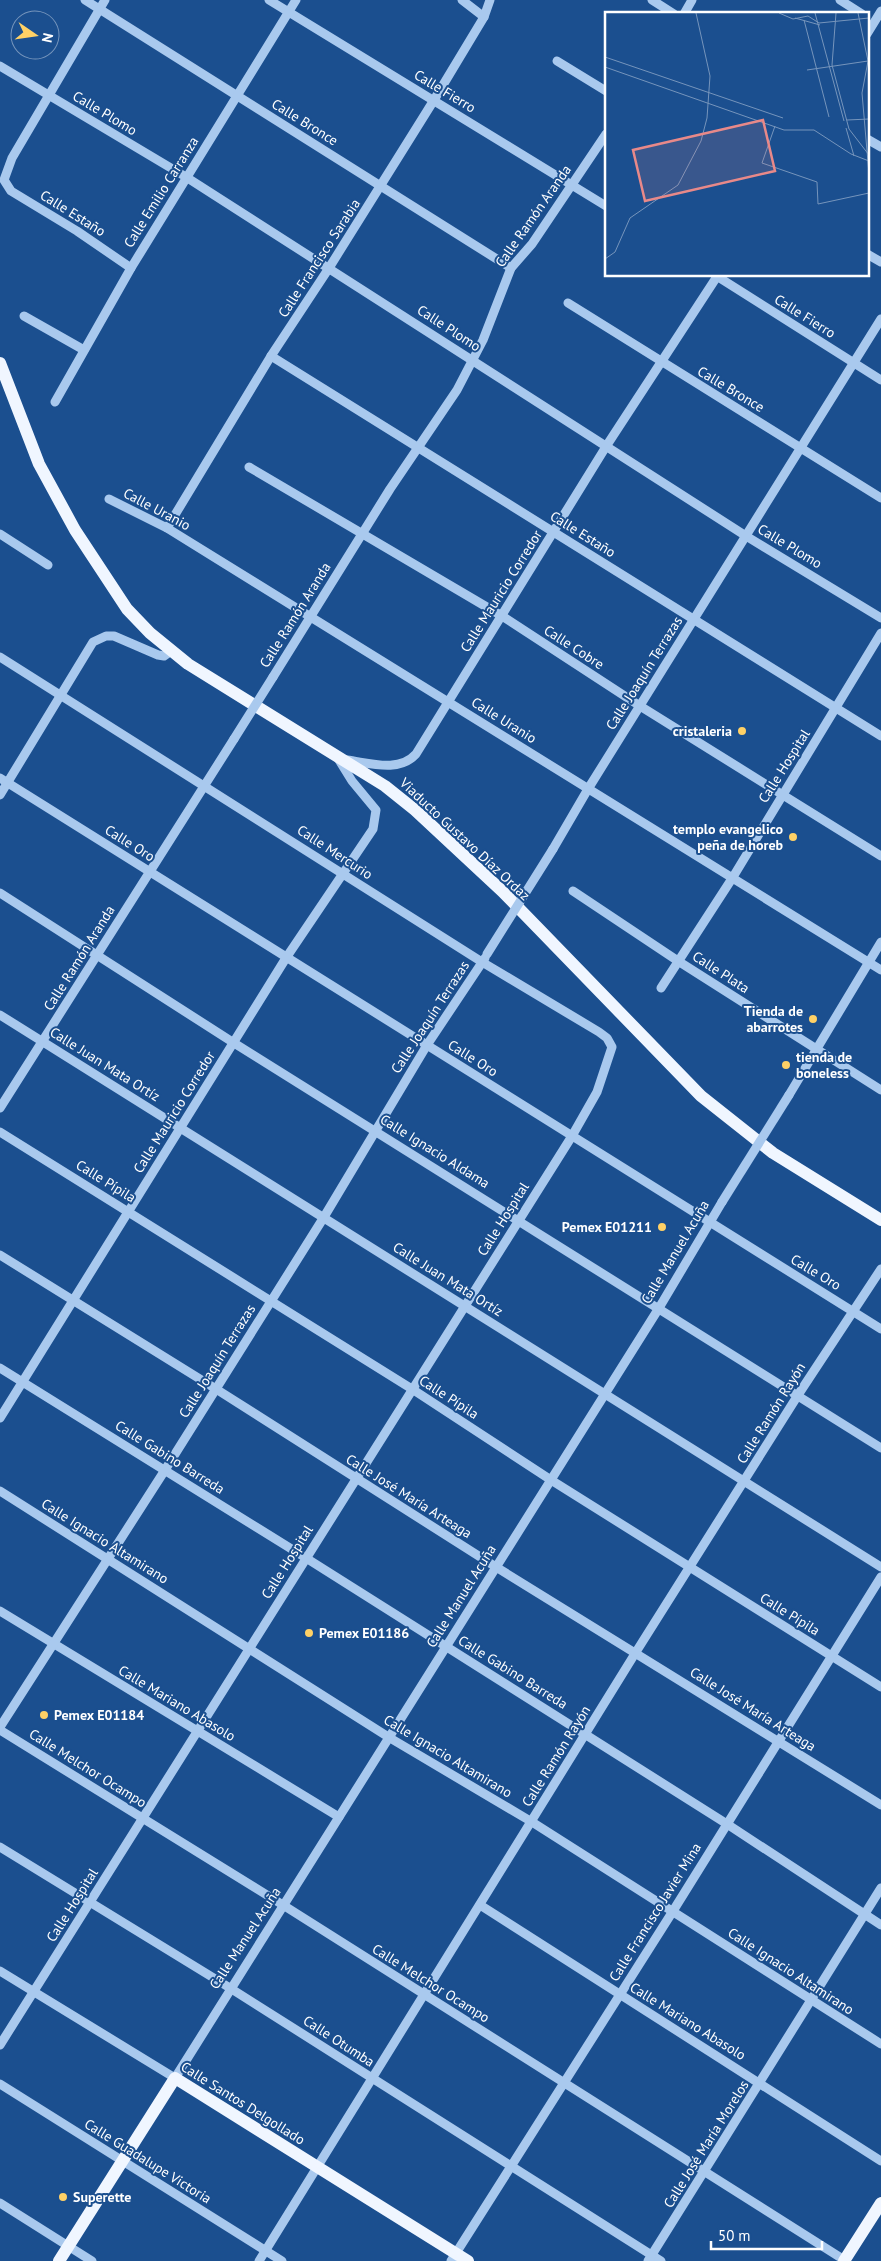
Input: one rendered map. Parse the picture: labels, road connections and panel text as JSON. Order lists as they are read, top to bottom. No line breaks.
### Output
{"streets":{"main road":["Viaducto Gustavo Díaz Ordaz","Calle Manuel Acuña","Calle Santos Delgollado"],"street":["Calle Fierro","Calle Plomo","Calle Bronce","Calle Emilio Carranza","Calle Estaño","Calle Ramón Aranda","Calle Francisco Sarabia","Calle Uranio","Calle Mauricio Corredor","Calle Cobre","Calle Joaquín Terrazas","Calle Hospital","Calle Oro","Calle Mercurio","Calle Plata","Calle Juan Mata Ortíz","Calle Ignacio Aldama","Calle Pípila","Calle Ramón Rayón","Calle Gabino Barreda","Calle José María Arteaga","Calle Ignacio Altamirano","Calle Mariano Abasolo","Calle Melchor Ocampo","Calle Francisco Javier Mina","Calle Otumba","Calle José María Morelos","Calle Guadalupe Victoria"]},"crossings":[["Calle Fierro","Calle Emilio Carranza"],["Calle Fierro","Calle Ramón Aranda"],["Calle Fierro","Calle Francisco Sarabia"],["Calle Fierro","Calle Joaquín Terrazas"],["Calle Plomo","Calle Emilio Carranza"],["Calle Plomo","Calle Estaño"],["Calle Plomo","Calle Ramón Aranda"],["Calle Plomo","Calle Francisco Sarabia"],["Calle Plomo","Calle Mauricio Corredor"],["Calle Plomo","Calle Joaquín Terrazas"],["Calle Bronce","Calle Emilio Carranza"],["Calle Bronce","Calle Ramón Aranda"],["Calle Bronce","Calle Francisco Sarabia"],["Calle Bronce","Calle Mauricio Corredor"],["Calle Bronce","Calle Joaquín Terrazas"],["Calle Emilio Carranza","Calle Estaño"],["Calle Estaño","Calle Ramón Aranda"],["Calle Estaño","Calle Francisco Sarabia"],["Calle Estaño","Calle Mauricio Corredor"],["Calle Estaño","Calle Joaquín Terrazas"],["Calle Estaño","Calle Hospital"],["Calle Ramón Aranda","Calle Uranio"],["Calle Ramón Aranda","Calle Cobre"],["Calle Ramón Aranda","Calle Oro"],["Calle Ramón Aranda","Calle Mercurio"],["Calle Ramón Aranda","Calle Juan Mata Ortíz"],["Calle Ramón Aranda","Calle Ignacio Aldama"],["Calle Francisco Sarabia","Calle Uranio"],["Calle Uranio","Calle Mauricio Corredor"],["Calle Uranio","Calle Joaquín Terrazas"],["Calle Uranio","Calle Hospital"],["Calle Uranio","Calle Manuel Acuña"],["Calle Mauricio Corredor","Calle Cobre"],["Calle Mauricio Corredor","Viaducto Gustavo Díaz Ordaz"],["Calle Mauricio Corredor","Calle Oro"],["Calle Mauricio Corredor","Calle Mercurio"],["Calle Mauricio Corredor","Calle Juan Mata Ortíz"],["Calle Mauricio Corredor","Calle Ignacio Aldama"],["Calle Mauricio Corredor","Calle Pípila"],["Calle Mauricio Corredor","Calle Gabino Barreda"],["Calle Mauricio Corredor","Calle José María Arteaga"],["Calle Cobre","Calle Joaquín Terrazas"],["Calle Cobre","Calle Hospital"],["Calle Joaquín Terrazas","Calle Oro"],["Calle Joaquín Terrazas","Calle Mercurio"],["Calle Joaquín Terrazas","Calle Juan Mata Ortíz"],["Calle Joaquín Terrazas","Calle Ignacio Aldama"],["Calle Joaquín Terrazas","Calle Pípila"],["Calle Joaquín Terrazas","Calle Gabino Barreda"],["Calle Joaquín Terrazas","Calle José María Arteaga"],["Calle Joaquín Terrazas","Calle Ignacio Altamirano"],["Calle Joaquín Terrazas","Calle Mariano Abasolo"],["Calle Joaquín Terrazas","Calle Melchor Ocampo"],["Calle Hospital","Calle Oro"],["Calle Hospital","Calle Mercurio"],["Calle Hospital","Calle Plata"],["Calle Hospital","Calle Juan Mata Ortíz"],["Calle Hospital","Calle Ignacio Aldama"],["Calle Hospital","Calle Pípila"],["Calle Hospital","Calle Gabino Barreda"],["Calle Hospital","Calle José María Arteaga"],["Calle Hospital","Calle Ignacio Altamirano"],["Calle Hospital","Calle Mariano Abasolo"],["Calle Hospital","Calle Melchor Ocampo"],["Calle Hospital","Calle Otumba"],["Calle Hospital","Calle Santos Delgollado"],["Calle Oro","Calle Manuel Acuña"],["Calle Oro","Calle Ramón Rayón"],["Calle Plata","Calle Manuel Acuña"],["Calle Juan Mata Ortíz","Calle Manuel Acuña"],["Calle Juan Mata Ortíz","Calle Ramón Rayón"],["Calle Ignacio Aldama","Calle Manuel Acuña"],["Calle Ignacio Aldama","Calle Ramón Rayón"],["Calle Pípila","Calle Manuel Acuña"],["Calle Pípila","Calle Ramón Rayón"],["Calle Pípila","Calle Francisco Javier Mina"],["Calle Manuel Acuña","Calle Gabino Barreda"],["Calle Manuel Acuña","Calle José María Arteaga"],["Calle Manuel Acuña","Calle Ignacio Altamirano"],["Calle Manuel Acuña","Calle Mariano Abasolo"],["Calle Manuel Acuña","Calle Melchor Ocampo"],["Calle Manuel Acuña","Calle Otumba"],["Calle Manuel Acuña","Calle Santos Delgollado"],["Calle Manuel Acuña","Calle Guadalupe Victoria"],["Calle Ramón Rayón","Calle Gabino Barreda"],["Calle Ramón Rayón","Calle José María Arteaga"],["Calle Ramón Rayón","Calle Ignacio Altamirano"],["Calle Ramón Rayón","Calle Mariano Abasolo"],["Calle Ramón Rayón","Calle Melchor Ocampo"],["Calle Ramón Rayón","Calle Otumba"],["Calle Ramón Rayón","Calle Santos Delgollado"],["Calle Ramón Rayón","Calle Guadalupe Victoria"],["Calle Gabino Barreda","Calle Francisco Javier Mina"],["Calle Gabino Barreda","Calle José María Morelos"],["Calle José María Arteaga","Calle Francisco Javier Mina"],["Calle Ignacio Altamirano","Calle Francisco Javier Mina"],["Calle Ignacio Altamirano","Calle José María Morelos"],["Calle Mariano Abasolo","Calle Francisco Javier Mina"],["Calle Mariano Abasolo","Calle José María Morelos"],["Calle Melchor Ocampo","Calle Francisco Javier Mina"],["Calle Melchor Ocampo","Calle José María Morelos"],["Calle Francisco Javier Mina","Calle Otumba"],["Calle Francisco Javier Mina","Calle Santos Delgollado"],["Calle Otumba","Calle José María Morelos"]],"places":["cristaleria","templo evangelico peña de horeb","Tienda de abarrotes","tienda de boneless","Pemex E01211","Pemex E01186","Pemex E01184","Superette"],"scale_bar":"50 m","north":"right"}
